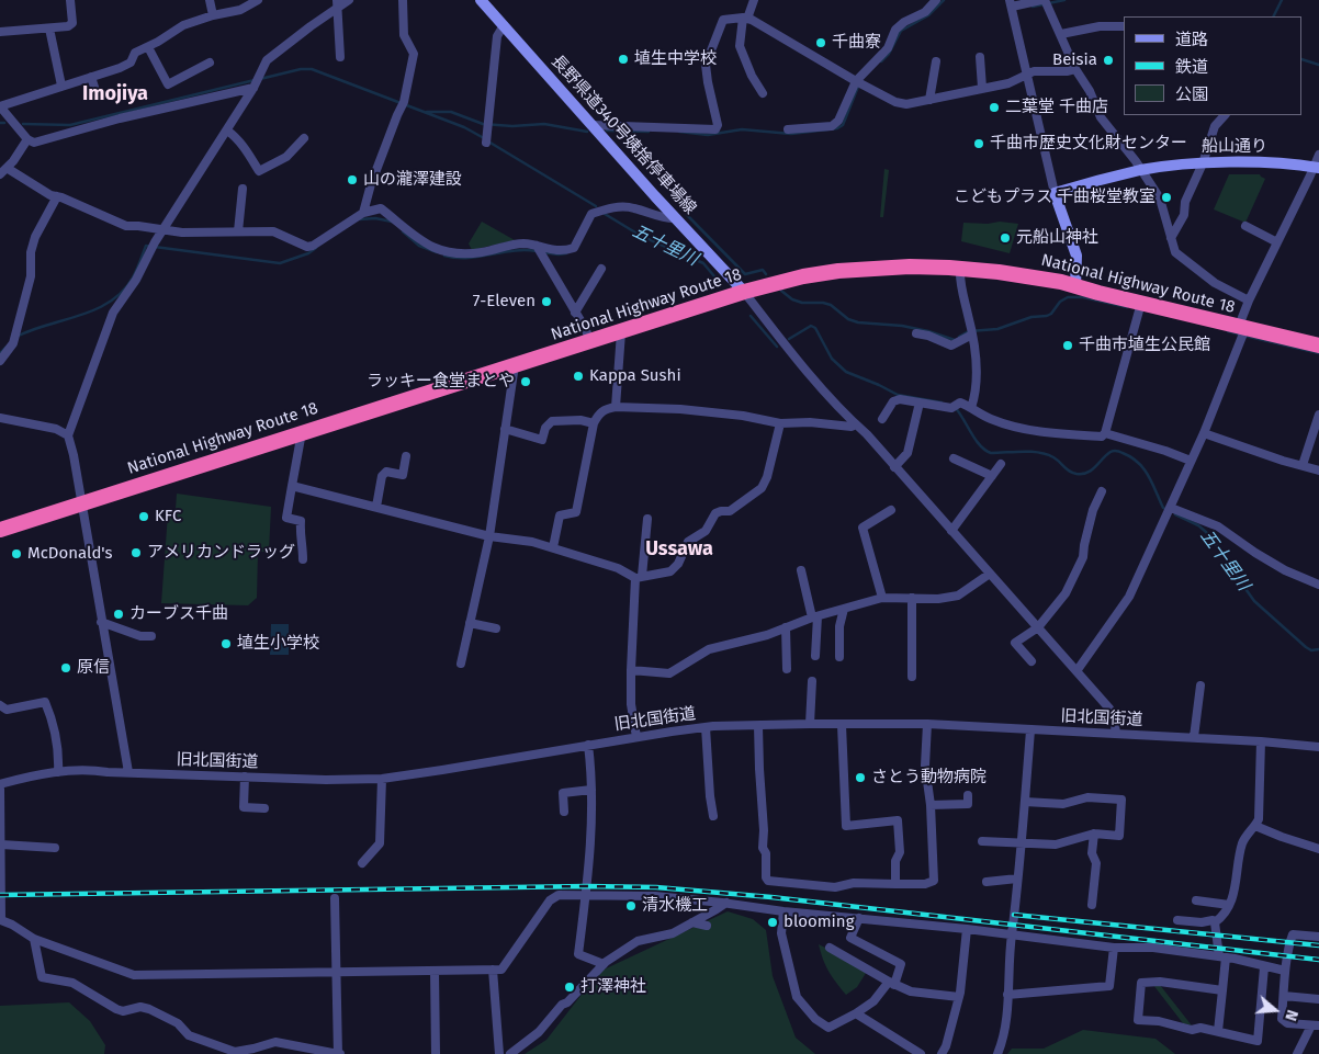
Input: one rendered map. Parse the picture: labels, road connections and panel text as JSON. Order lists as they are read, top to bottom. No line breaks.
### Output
{"streets":{"highway":["National Highway Route 18"],"main road":["長野県道340号姨捨停車場線","船山通り"],"street":["旧北国街道"]},"crossings":[["長野県道340号姨捨停車場線","National Highway Route 18"]],"districts":["Imojiya","Ussawa"],"water":["五十里川"],"places":["千曲寮","埴生中学校","Beisia","二葉堂 千曲店","千曲市歴史文化財センター","山の瀧澤建設","こどもプラス 千曲桜堂教室","元船山神社","7-Eleven","千曲市埴生公民館","Kappa Sushi","ラッキー食堂まとや","KFC","アメリカンドラッグ","McDonald's","カーブス千曲","埴生小学校","原信","さとう動物病院","清水機工","blooming","打澤神社"],"legend":["道路","鉄道","公園"],"north":"right"}
